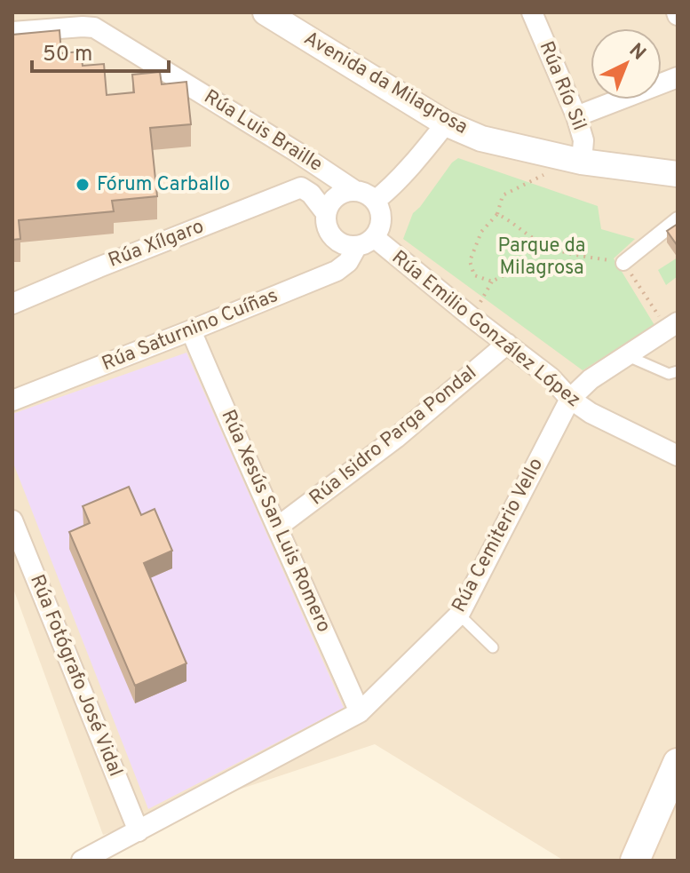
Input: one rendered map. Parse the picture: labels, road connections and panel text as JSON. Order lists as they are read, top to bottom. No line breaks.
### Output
{"streets":{"street":["Avenida da Milagrosa","Rúa Río Sil","Rúa Luis Braille","Rúa Xílgaro","Rúa Emilio González López","Rúa Saturnino Cuíñas","Rúa Isidro Parga Pondal","Rúa Xesús San Luis Romero","Rúa Cemiterio Vello","Rúa Fotógrafo José Vidal"]},"crossings":[["Avenida da Milagrosa","Rúa Río Sil"],["Rúa Luis Braille","Rúa Xílgaro"],["Rúa Luis Braille","Rúa Emilio González López"],["Rúa Luis Braille","Rúa Saturnino Cuíñas"],["Rúa Emilio González López","Rúa Saturnino Cuíñas"],["Rúa Emilio González López","Rúa Isidro Parga Pondal"],["Rúa Emilio González López","Rúa Cemiterio Vello"],["Rúa Saturnino Cuíñas","Rúa Xesús San Luis Romero"],["Rúa Isidro Parga Pondal","Rúa Xesús San Luis Romero"],["Rúa Xesús San Luis Romero","Rúa Cemiterio Vello"],["Rúa Cemiterio Vello","Rúa Fotógrafo José Vidal"]],"parks":["Parque da Milagrosa"],"places":["Fórum Carballo"],"scale_bar":"50 m","north":"top right"}
